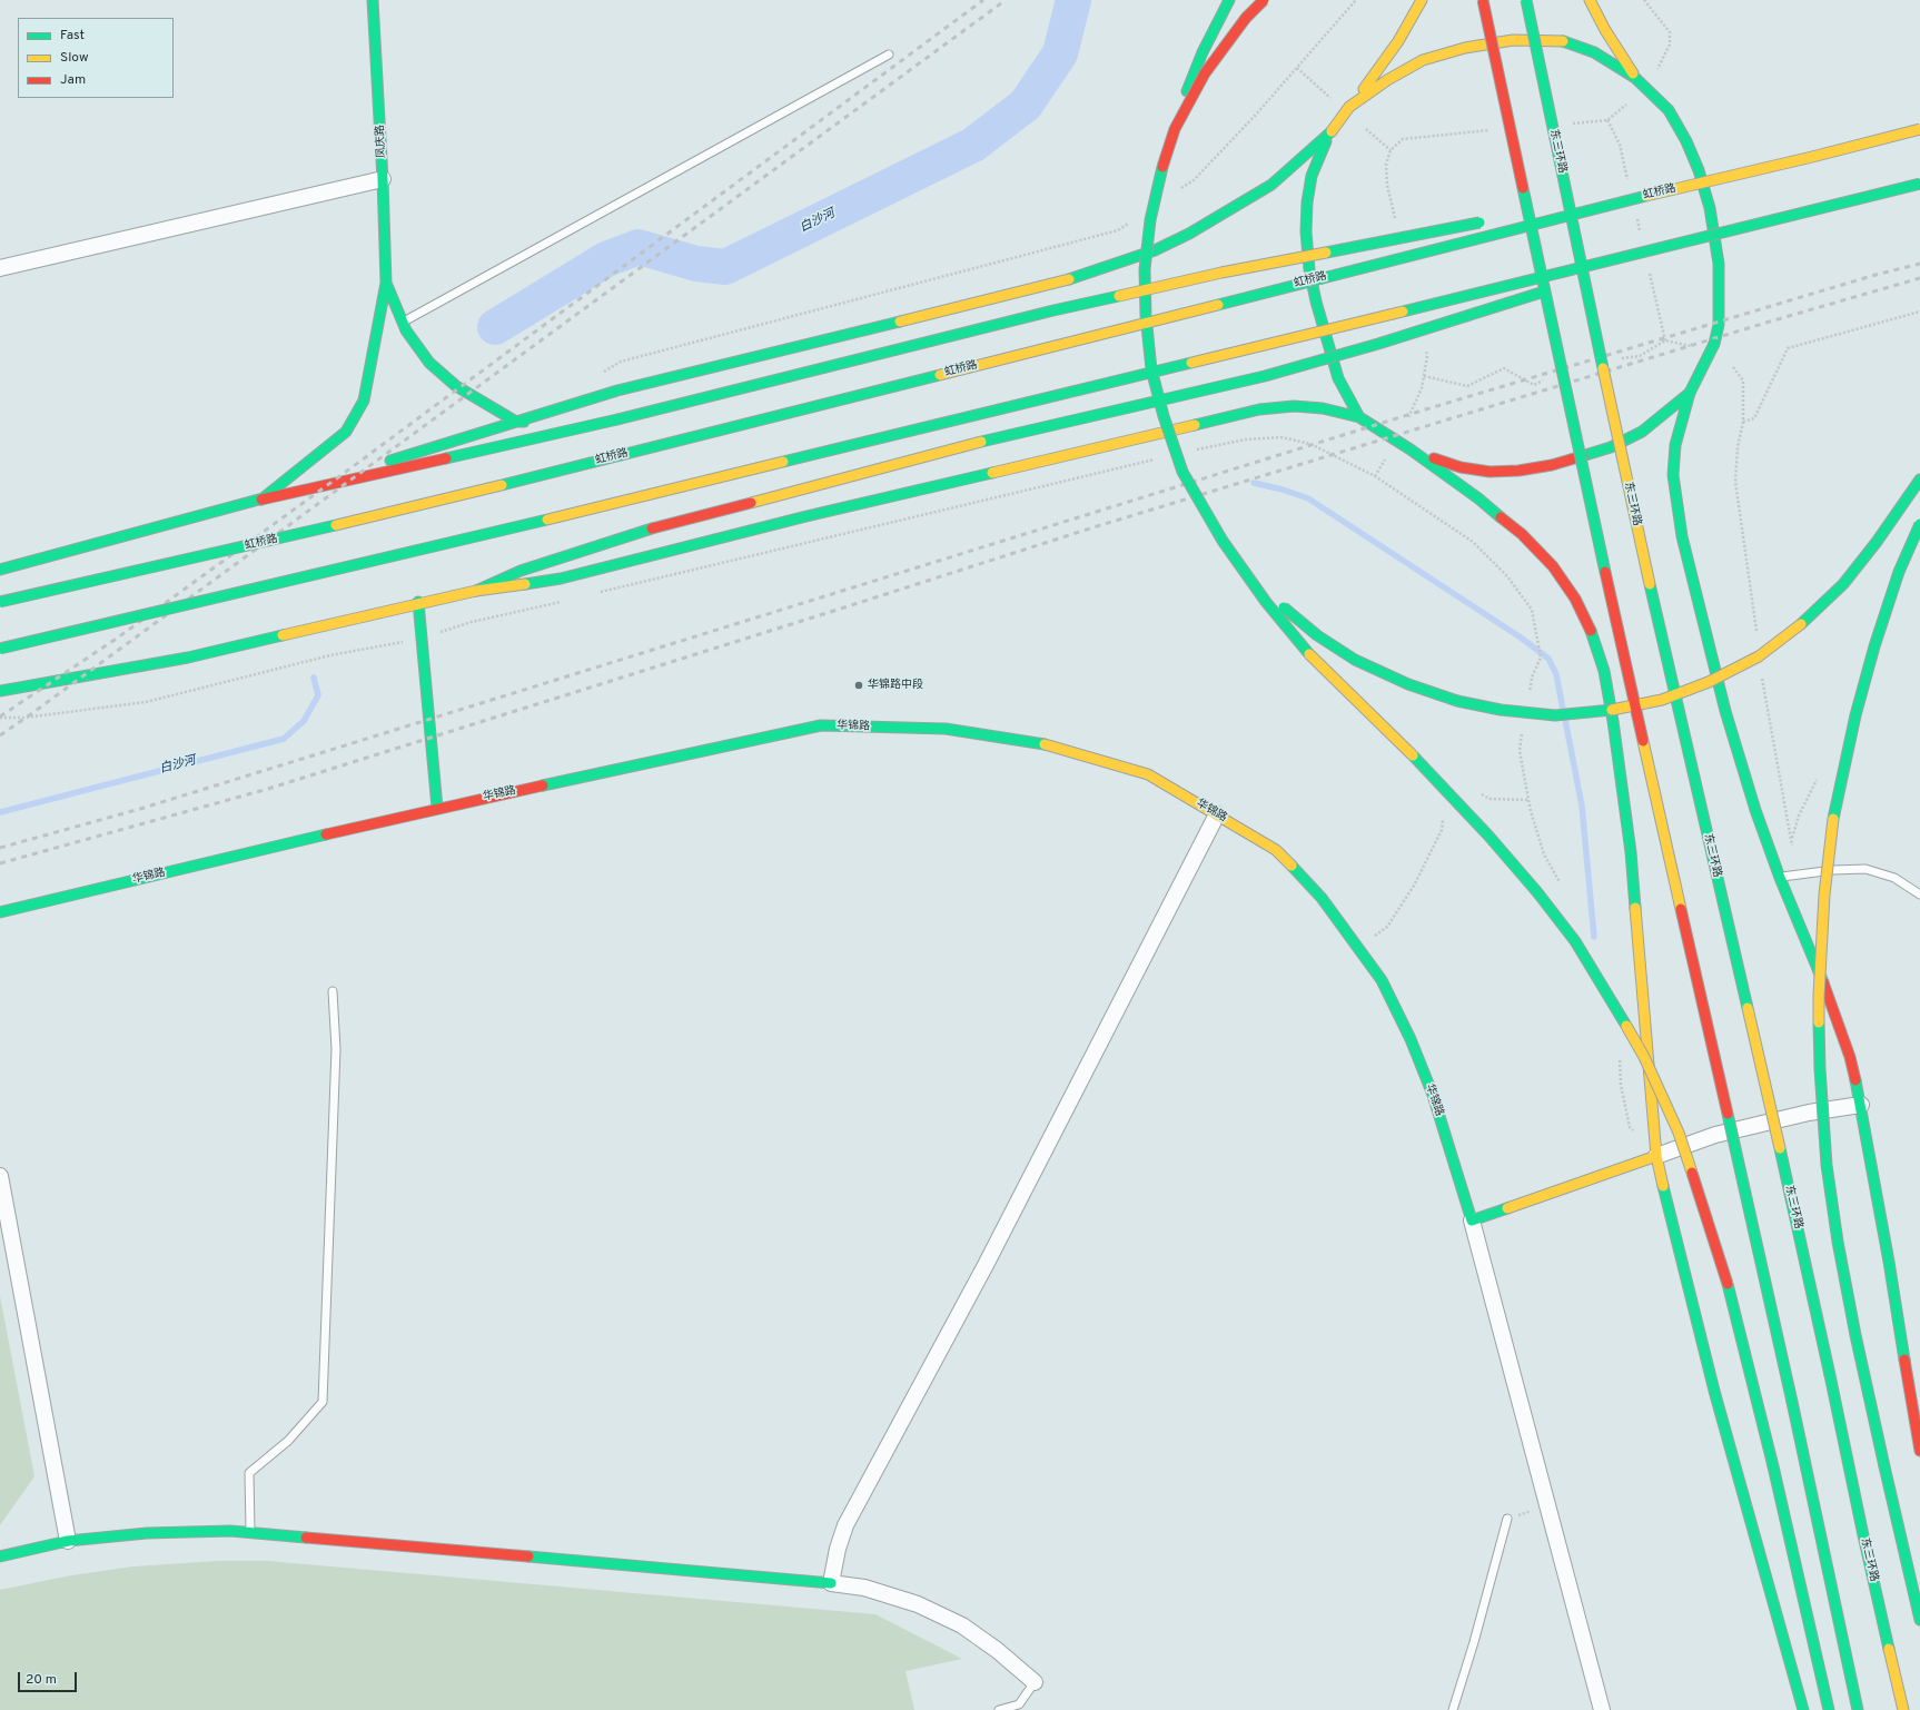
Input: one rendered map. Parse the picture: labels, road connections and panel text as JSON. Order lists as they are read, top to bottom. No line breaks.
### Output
{"streets":{"main road":["凤庆路","东三环路","虹桥路","华锦路"]},"water":["白沙河"],"places":["华锦路中段"],"legend":["Fast","Slow","Jam"],"scale_bar":"20 m"}
